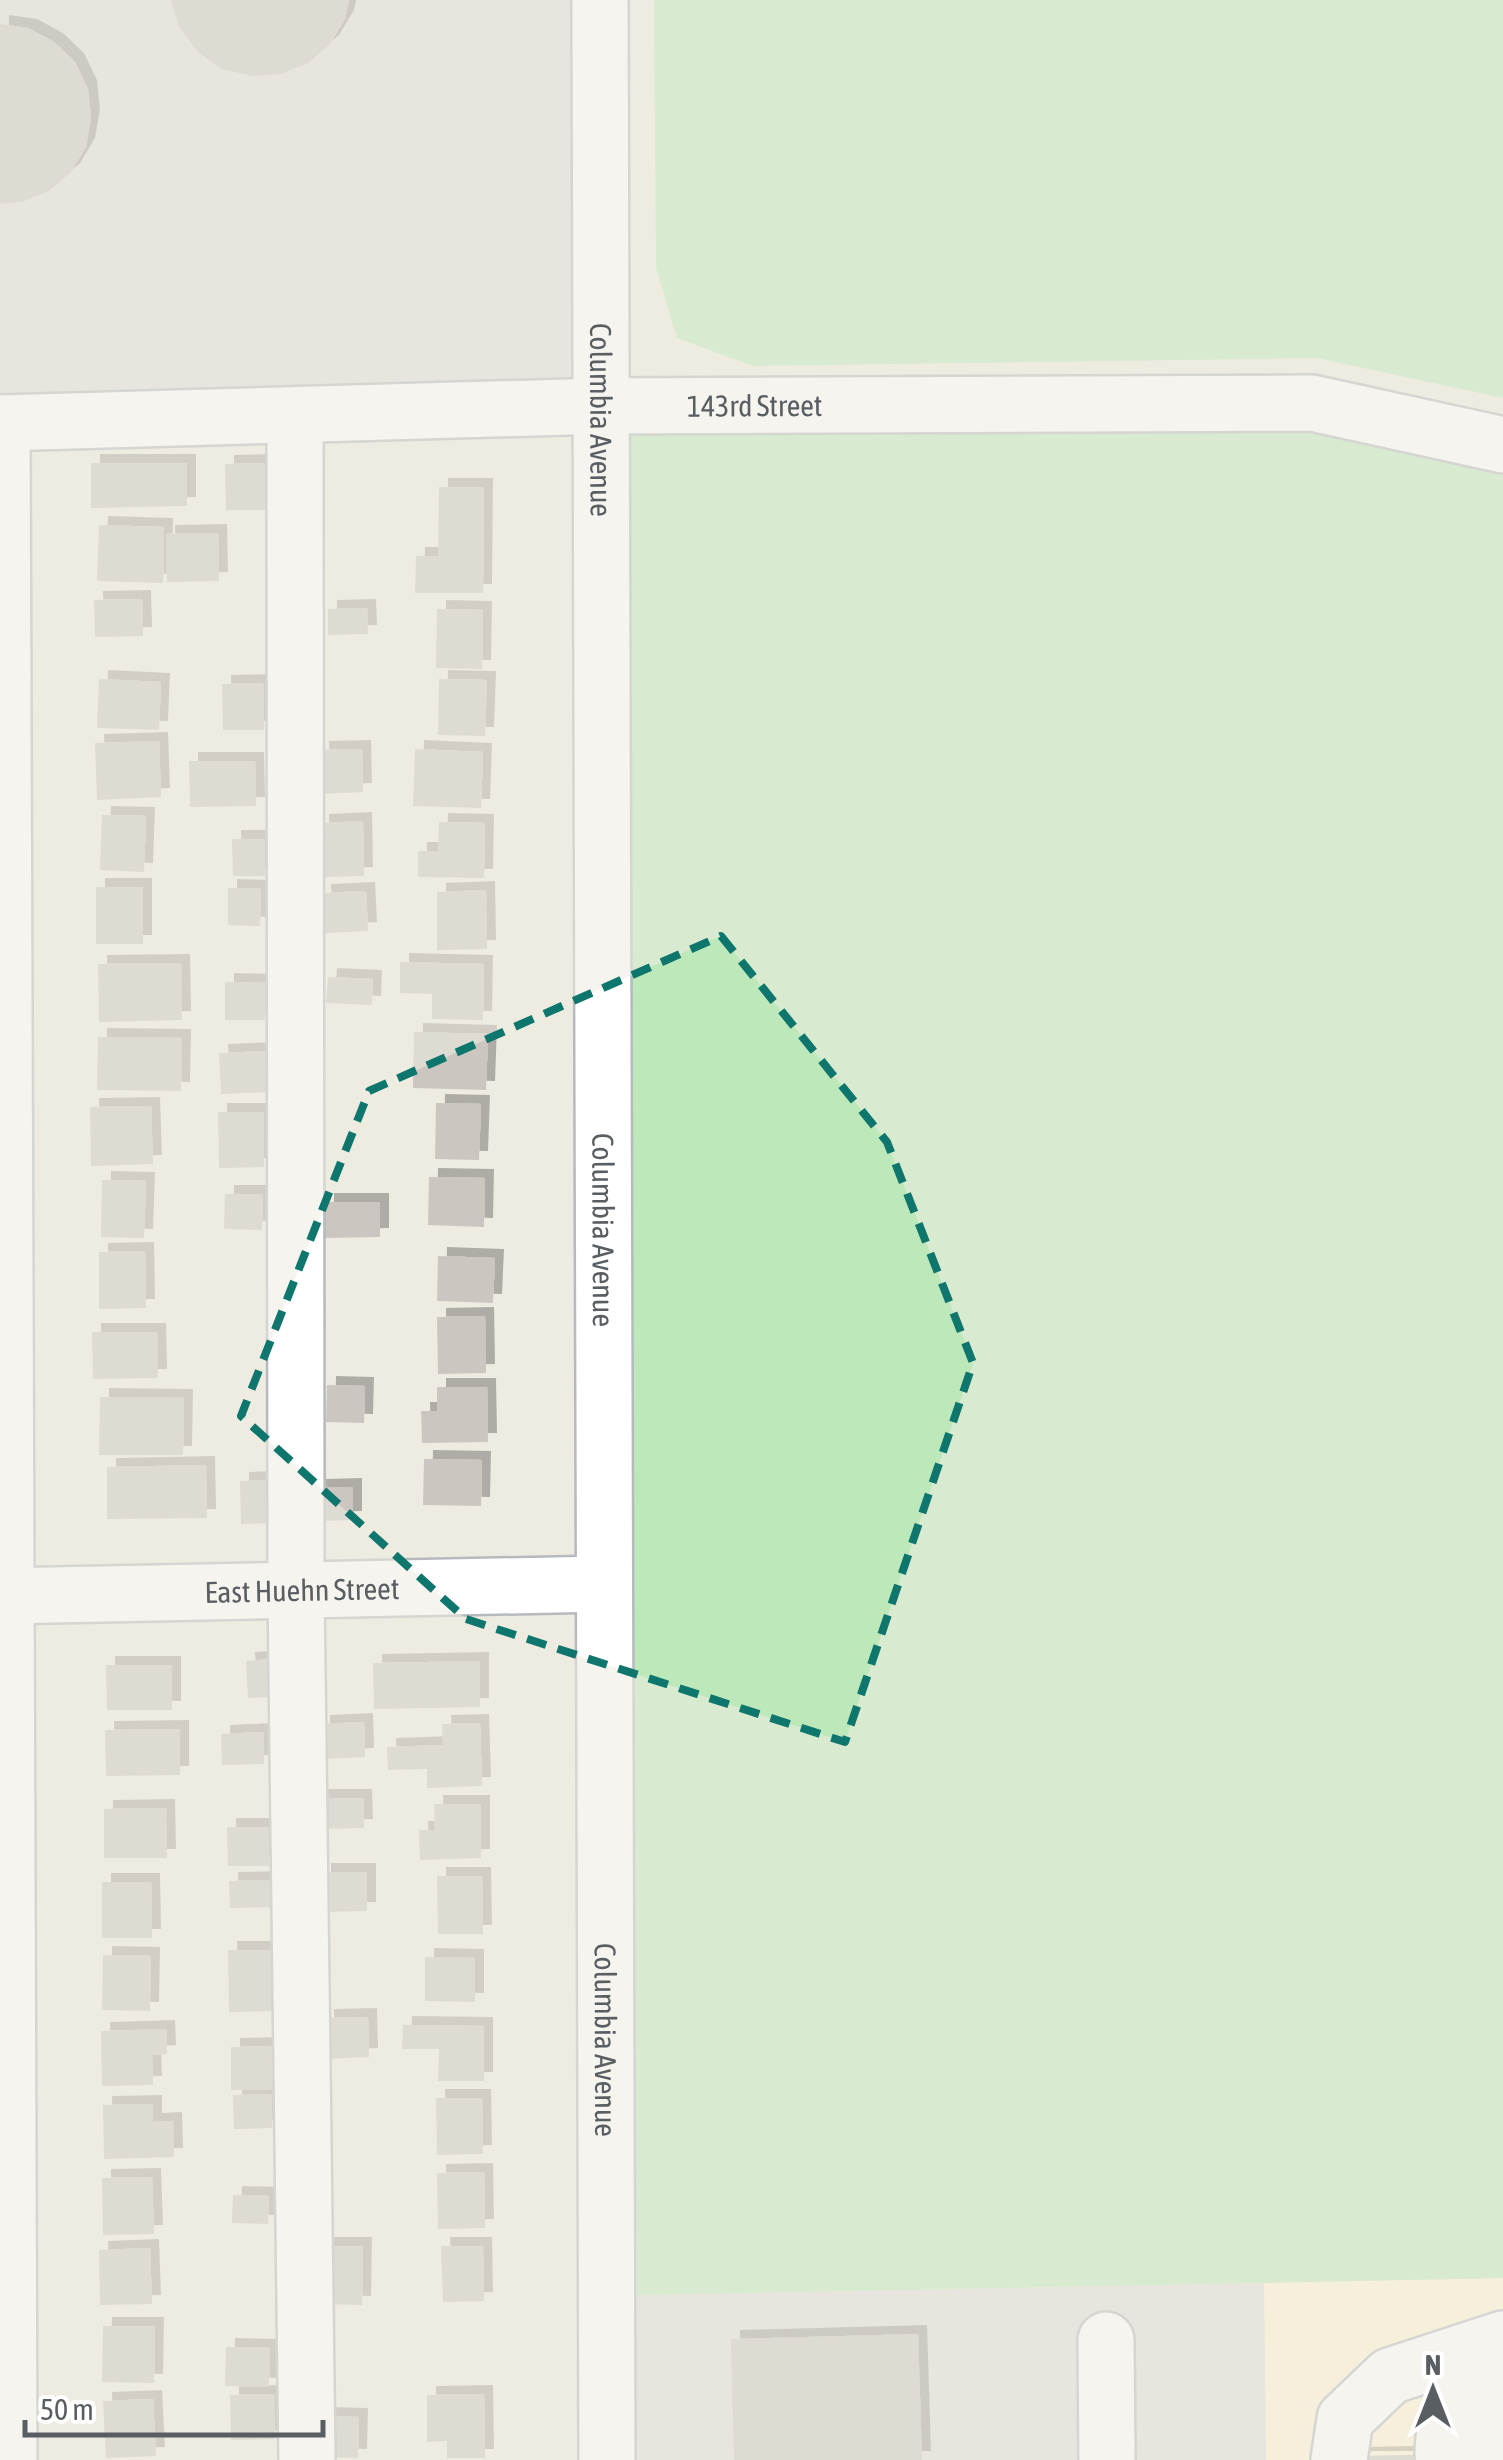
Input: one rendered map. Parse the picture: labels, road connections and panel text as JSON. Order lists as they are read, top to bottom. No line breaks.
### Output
{"streets":{"street":["143rd Street","Columbia Avenue","East Huehn Street"]},"crossings":[["143rd Street","Columbia Avenue"],["Columbia Avenue","East Huehn Street"]],"scale_bar":"50 m","north":"top"}
